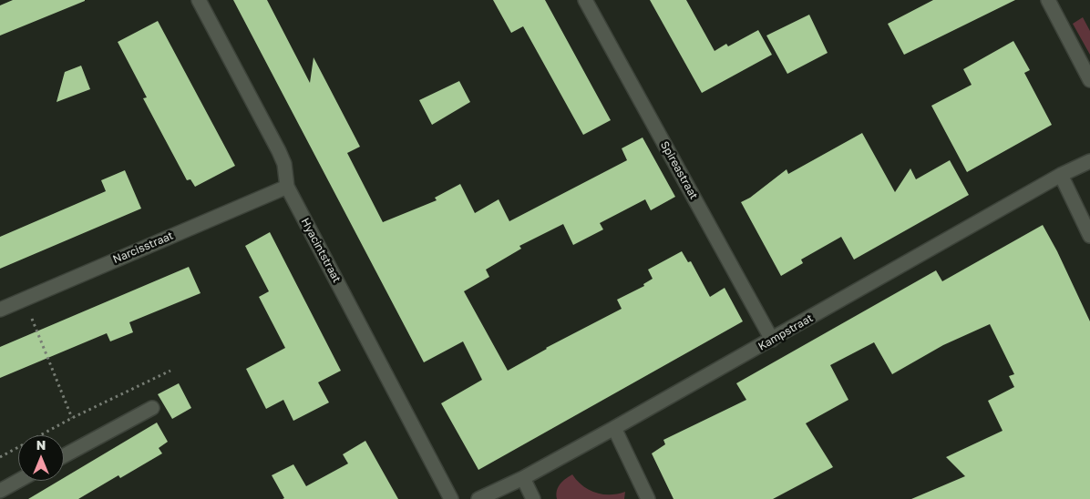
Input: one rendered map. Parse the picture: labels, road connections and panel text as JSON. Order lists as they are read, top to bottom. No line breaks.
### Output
{"streets":{"street":["Spireastraat","Narcisstraat","Hyacintstraat","Kampstraat"]},"crossings":[["Spireastraat","Kampstraat"],["Narcisstraat","Hyacintstraat"]],"north":"top"}
